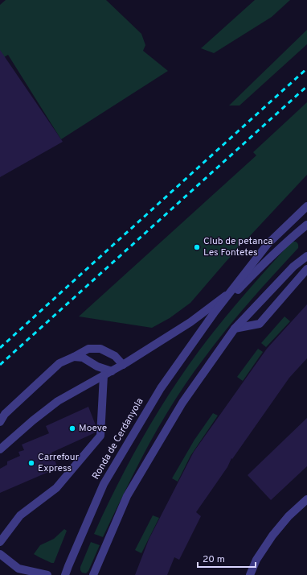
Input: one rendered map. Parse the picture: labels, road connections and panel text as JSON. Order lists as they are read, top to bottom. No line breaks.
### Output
{"streets":{"street":["Ronda de Cerdanyola"]},"places":["Club de petanca Les Fontetes","Moeve","Carrefour Express"],"scale_bar":"20 m"}
